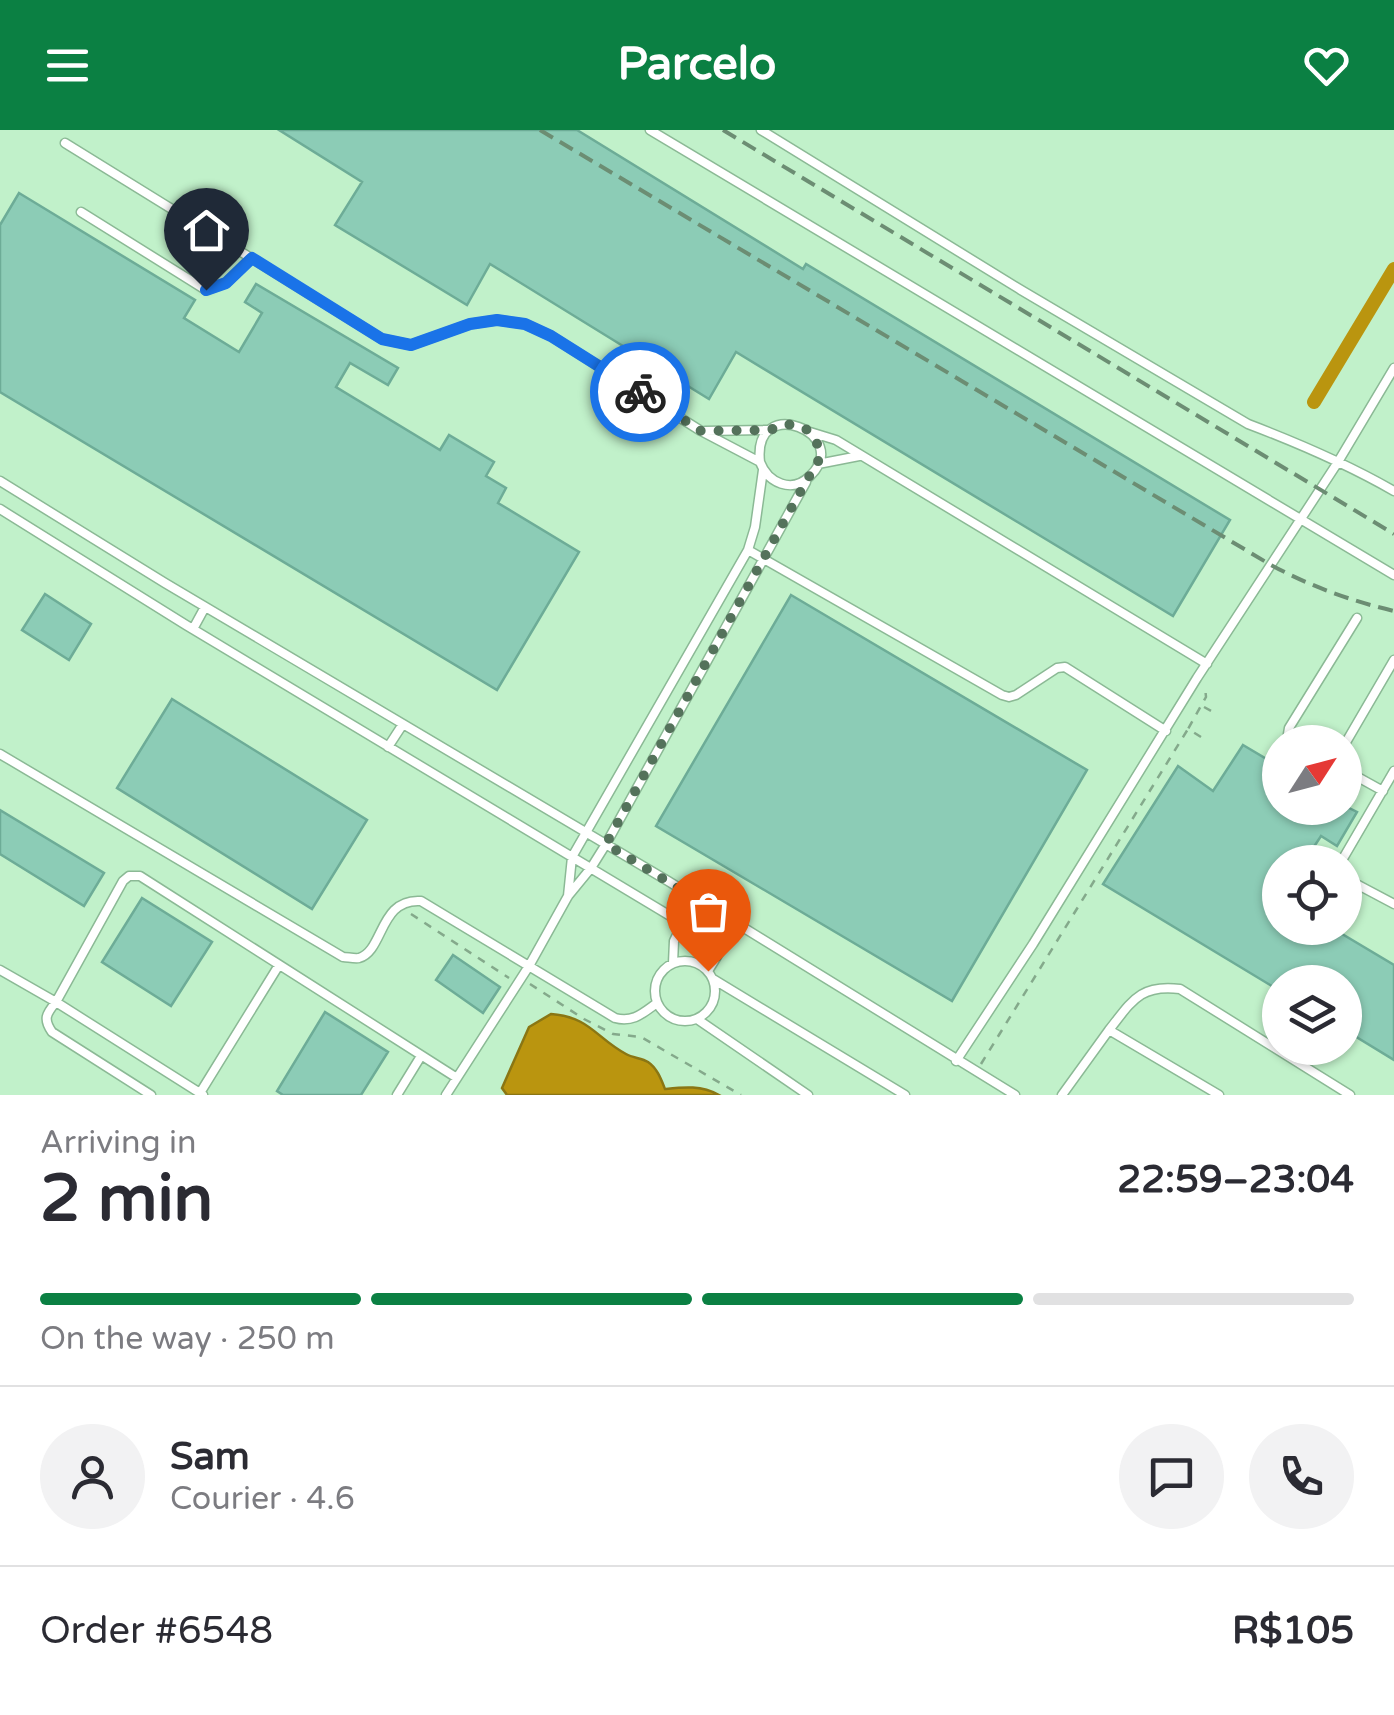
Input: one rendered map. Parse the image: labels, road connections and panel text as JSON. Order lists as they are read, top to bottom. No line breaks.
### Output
{"north":"top right","page":{"header":"Parcelo","heading":["2 min","Arriving in","22:59–23:04"],"panel":["Sam","Courier · 4.6","Order #6548","R$105"],"bar":"On the way · 250 m"}}
